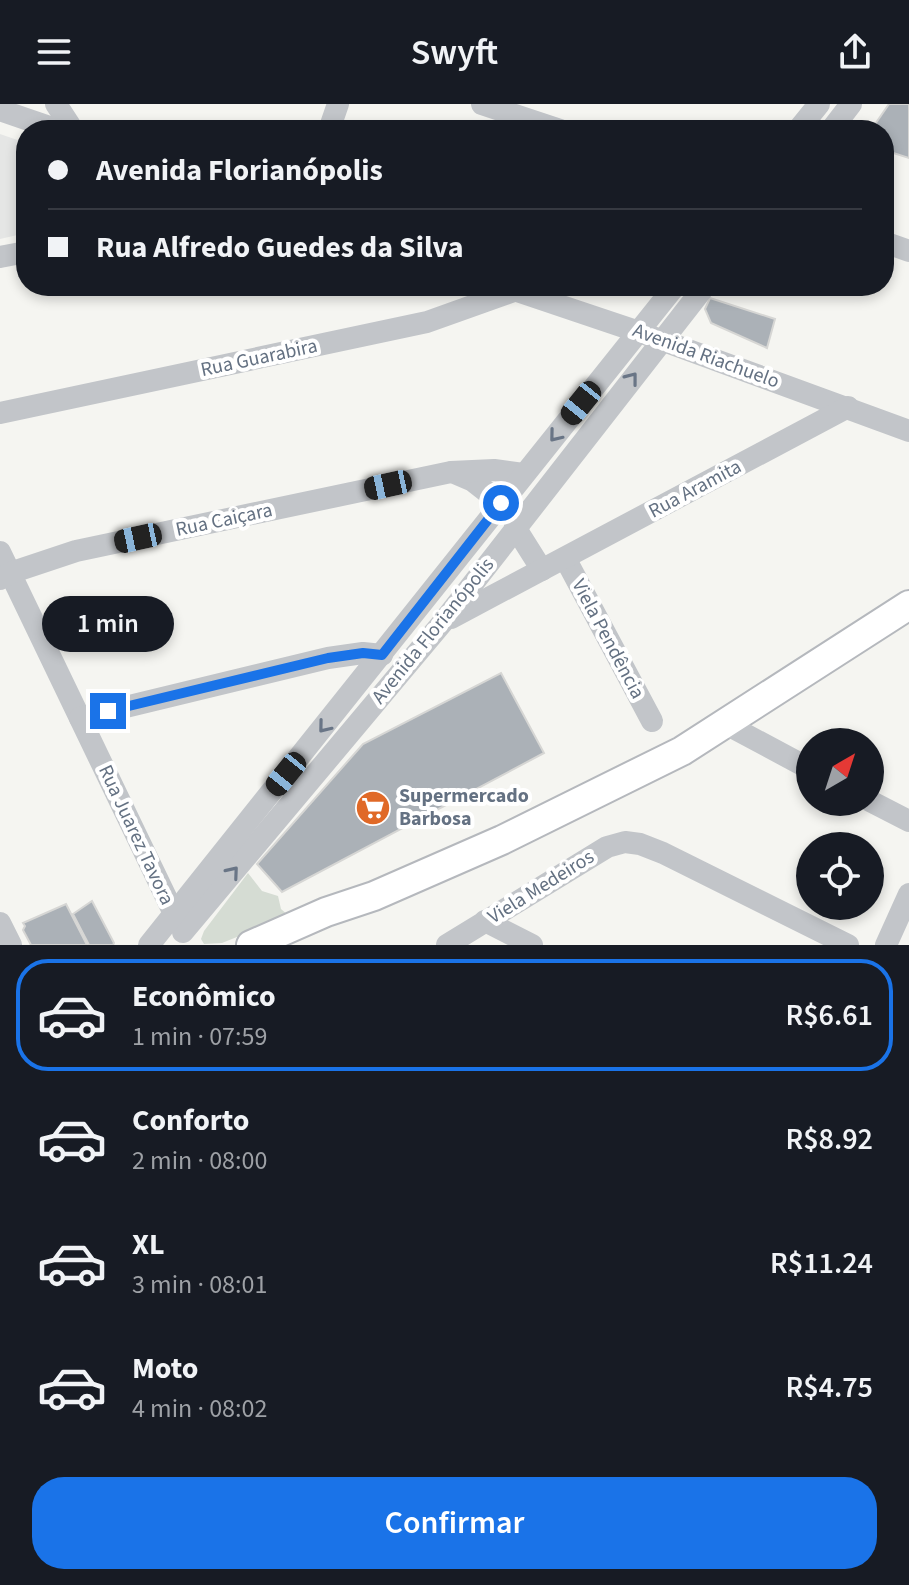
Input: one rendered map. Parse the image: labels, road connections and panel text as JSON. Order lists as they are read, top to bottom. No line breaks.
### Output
{"streets":{"street":["Avenida Riachuelo","Rua Guarabira","Rua Aramita","Rua Caiçara","Avenida Florianópolis","Viela Pendência","Rua Juarez Tavora","Viela Medeiros"]},"crossings":[["Avenida Riachuelo","Rua Aramita"],["Avenida Riachuelo","Avenida Florianópolis"],["Rua Aramita","Avenida Florianópolis"],["Rua Aramita","Viela Pendência"],["Rua Caiçara","Avenida Florianópolis"],["Rua Caiçara","Rua Juarez Tavora"],["Avenida Florianópolis","Rua Juarez Tavora"]],"places":{"supermarket":["Supermercado Barbosa"]},"north":"top right","page":{"header":"Swyft","banner":["Avenida Florianópolis","Rua Alfredo Guedes da Silva"],"bubble":"1 min","list":[{"name":"Econômico","note":"1 min · 07:59","value":"R$6.61"},{"name":"Conforto","note":"2 min · 08:00","value":"R$8.92"},{"name":"XL","note":"3 min · 08:01","value":"R$11.24"},{"name":"Moto","note":"4 min · 08:02","value":"R$4.75"}],"buttons":"Confirmar"}}
